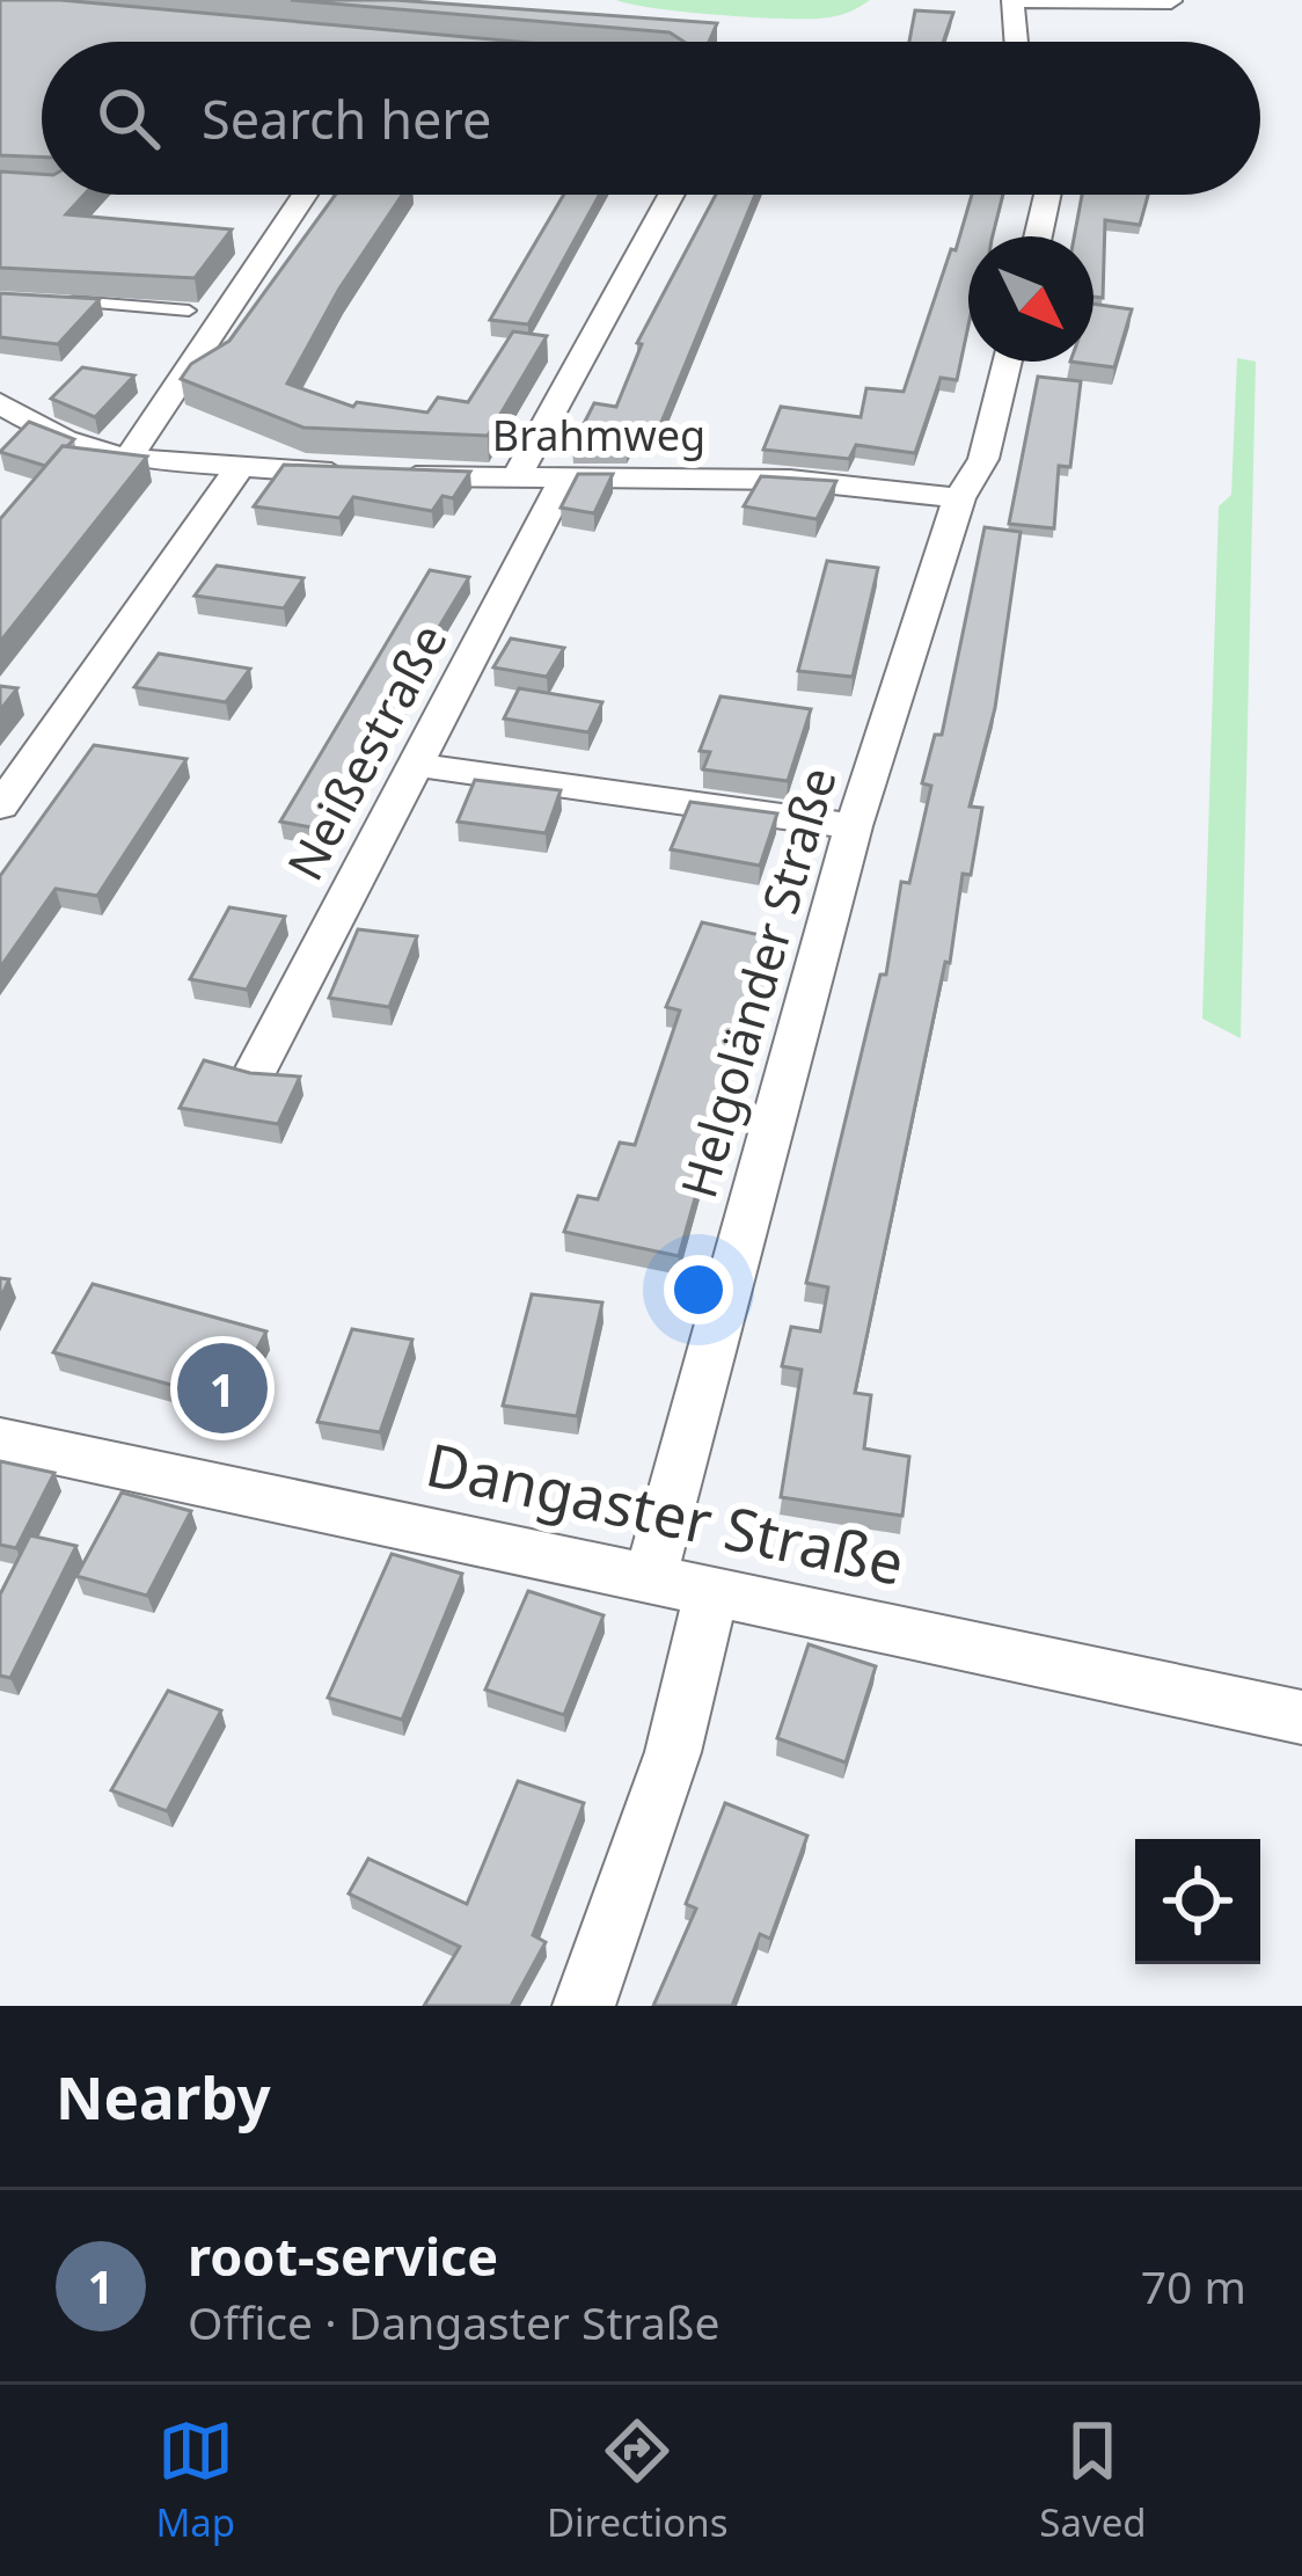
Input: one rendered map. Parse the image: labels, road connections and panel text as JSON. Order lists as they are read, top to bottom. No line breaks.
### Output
{"streets":{"street":["Brahmweg","Neißestraße","Helgoländer Straße","Dangaster Straße"]},"crossings":[["Brahmweg","Neißestraße"],["Brahmweg","Helgoländer Straße"],["Helgoländer Straße","Dangaster Straße"]],"north":"bottom right","page":{"search":"Search here","pins":"1","heading":"Nearby","list":[{"mark":"1","name":"root-service","note":"Office · Dangaster Straße","value":"70 m"}],"nav":["Map","Directions","Saved"]}}
